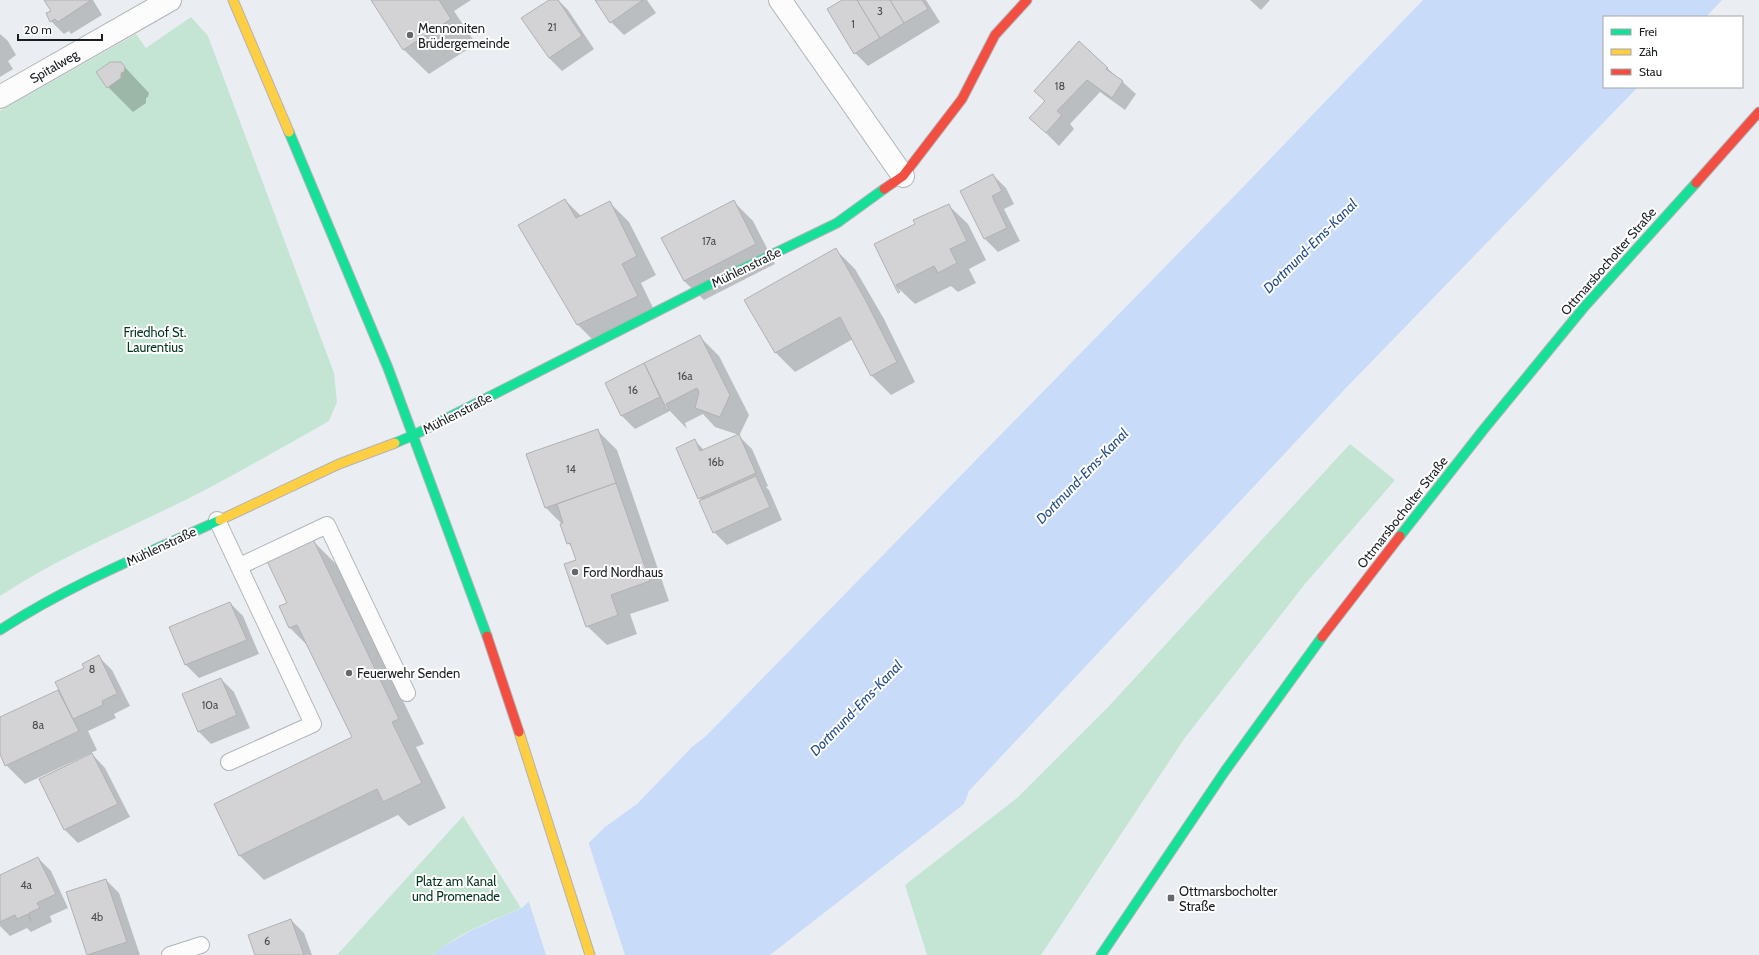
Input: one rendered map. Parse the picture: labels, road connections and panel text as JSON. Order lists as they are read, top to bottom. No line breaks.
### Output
{"streets":{"main road":["Ottmarsbocholter Straße","Mühlenstraße"],"street":["Spitalweg"]},"water":["Dortmund-Ems-Kanal"],"parks":["Friedhof St. Laurentius","Platz am Kanal und Promenade"],"places":{"other":["Mennoniten Brüdergemeinde","Ford Nordhaus","Feuerwehr Senden"],"transit":["Ottmarsbocholter Straße"]},"house_numbers":["3","1","21","18","17a","16a","16","16b","14","8","10a","8a","4a","4b","6"],"legend":["Frei","Zäh","Stau"],"scale_bar":"20 m"}
